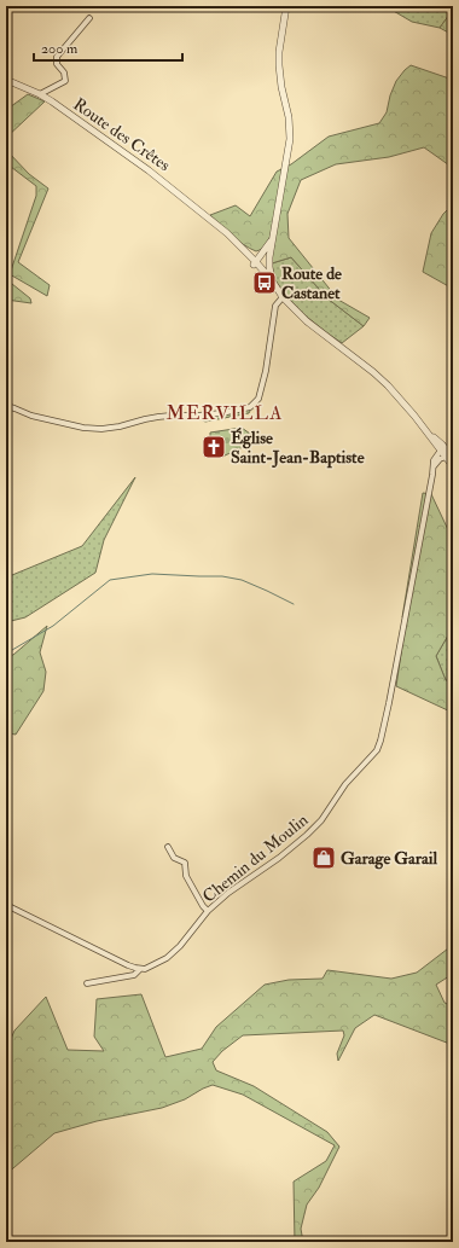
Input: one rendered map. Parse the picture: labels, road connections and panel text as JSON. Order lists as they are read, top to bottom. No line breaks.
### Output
{"streets":{"street":["Route des Crêtes","Chemin du Moulin"]},"crossings":[["Route des Crêtes","Chemin du Moulin"]],"districts":["MERVILLA"],"places":{"bus stop":["Route de Castanet"],"church":["Église Saint-Jean-Baptiste"],"shop":["Garage Garail"]},"scale_bar":"200 m"}
